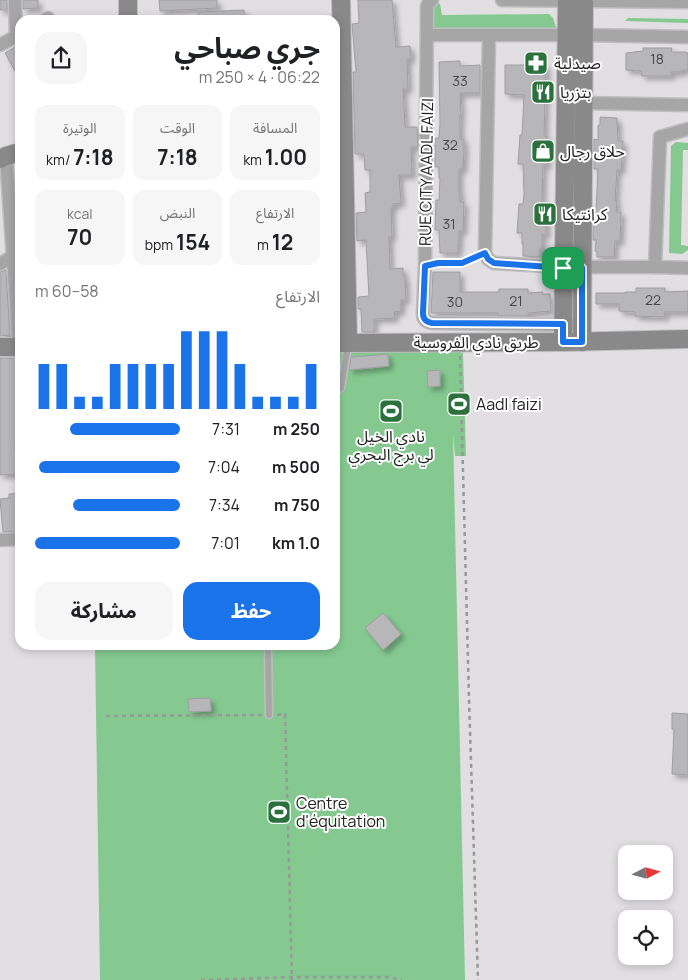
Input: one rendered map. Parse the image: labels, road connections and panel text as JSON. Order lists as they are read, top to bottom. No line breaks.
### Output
{"streets":{"main road":["طريق نادي الفروسية"],"street":["RUE CITY AADL FAIZI"]},"crossings":[["RUE CITY AADL FAIZI","طريق نادي الفروسية"]],"places":{"pharmacy":["صيدلية"],"restaurant":["بتزريا","كرانتيكا"],"shop":["حلاق رجال"],"sports":["Aadl faizi","نادي الخيل لي برج البحري","Centre d'équitation"]},"house_numbers":["18","33","32","31","22","21","30"],"north":"right","page":{"heading":["جري صباحي","06:22 · 4 × 250 m"],"stats":[["المسافة","1.00 km"],["الوقت","7:18"],["الوتيرة","7:18 /km"],["الارتفاع","12 m"],["النبض","154 bpm"],["kcal","70"]],"chart":["الارتفاع","58–60 m"],"list":[{"name":"250 m","note":"7:31"},{"name":"500 m","note":"7:04"},{"name":"750 m","note":"7:34"},{"name":"1.0 km","note":"7:01"}],"buttons":["حفظ","مشاركة"]}}
